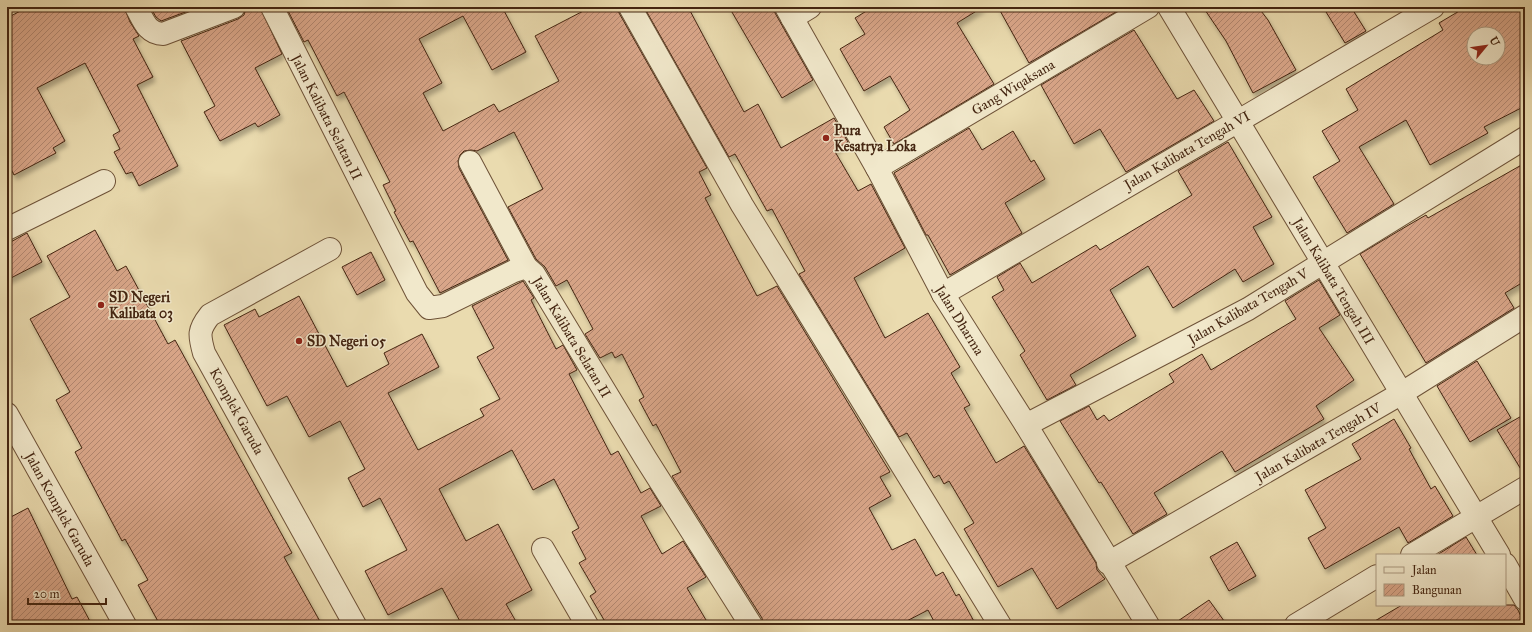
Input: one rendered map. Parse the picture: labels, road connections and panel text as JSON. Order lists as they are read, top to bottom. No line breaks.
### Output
{"streets":{"street":["Gang Wiqaksana","Jalan Kalibata Selatan II","Jalan Kalibata Tengah VI","Jalan Kalibata Tengah III","Jalan Kalibata Tengah V","Jalan Dharma","Komplek Garuda","Jalan Kalibata Tengah IV","Jalan Komplek Garuda"]},"crossings":[["Gang Wiqaksana","Jalan Dharma"],["Jalan Kalibata Tengah VI","Jalan Kalibata Tengah III"],["Jalan Kalibata Tengah VI","Jalan Dharma"],["Jalan Kalibata Tengah III","Jalan Kalibata Tengah V"],["Jalan Kalibata Tengah III","Jalan Kalibata Tengah IV"],["Jalan Kalibata Tengah V","Jalan Dharma"],["Jalan Dharma","Jalan Kalibata Tengah IV"]],"places":["Pura Kesatrya Loka","SD Negeri Kalibata 03","SD Negeri 05"],"legend":["Jalan","Bangunan"],"scale_bar":"20 m","north":"top right"}
